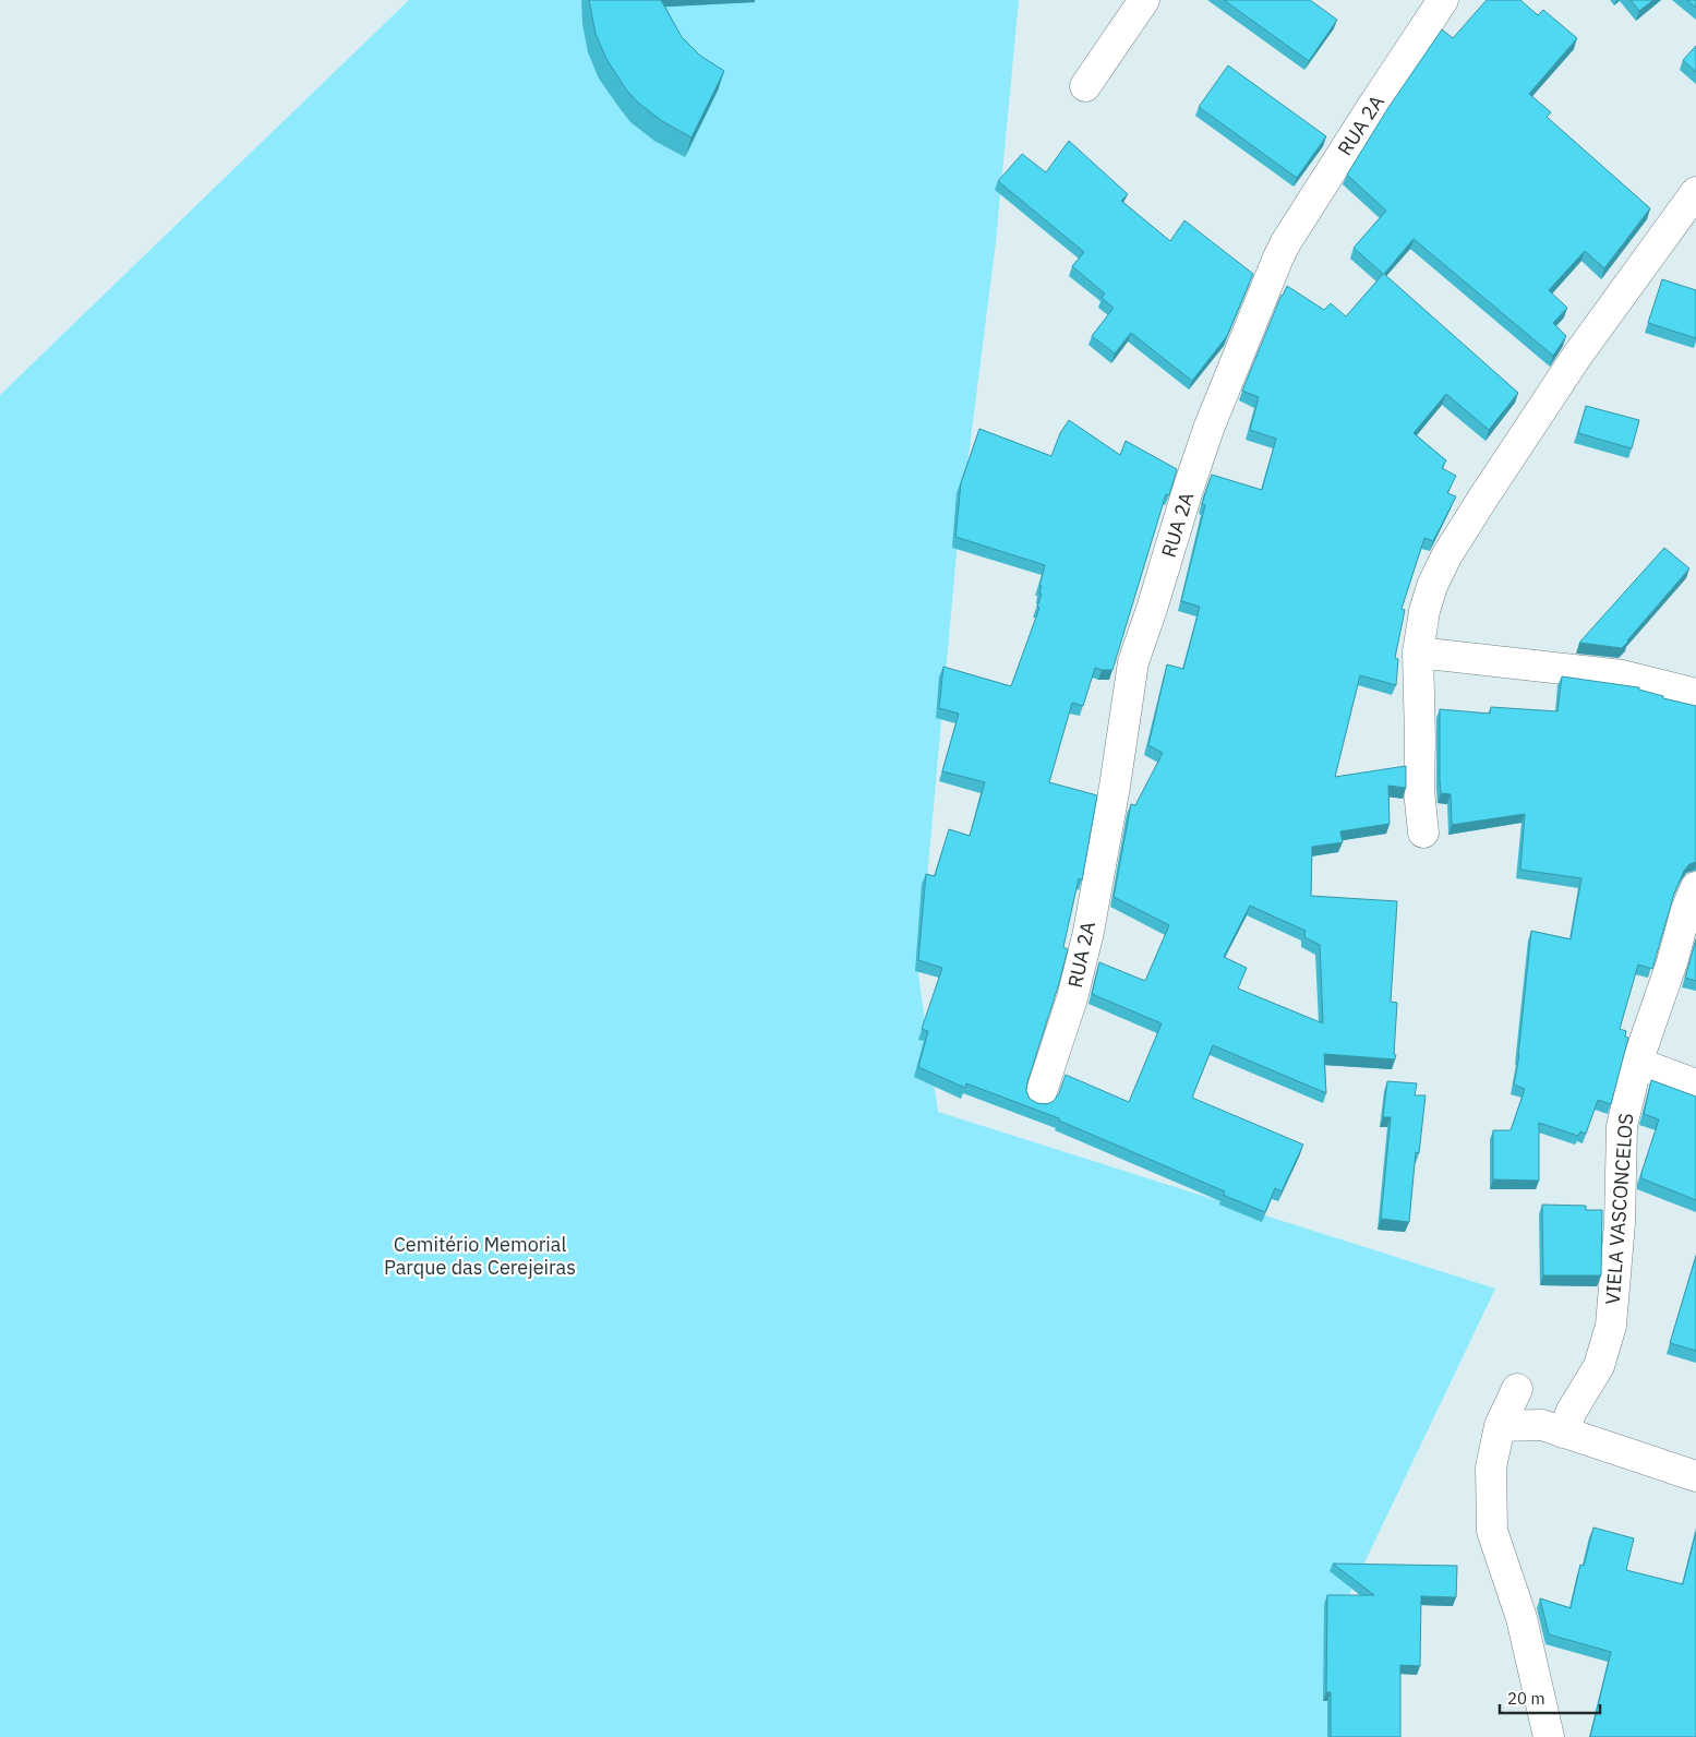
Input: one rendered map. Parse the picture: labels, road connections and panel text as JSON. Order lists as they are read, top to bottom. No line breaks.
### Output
{"streets":{"street":["RUA 2A","VIELA VASCONCELOS"]},"parks":["Cemitério Memorial Parque das Cerejeiras"],"scale_bar":"20 m"}
